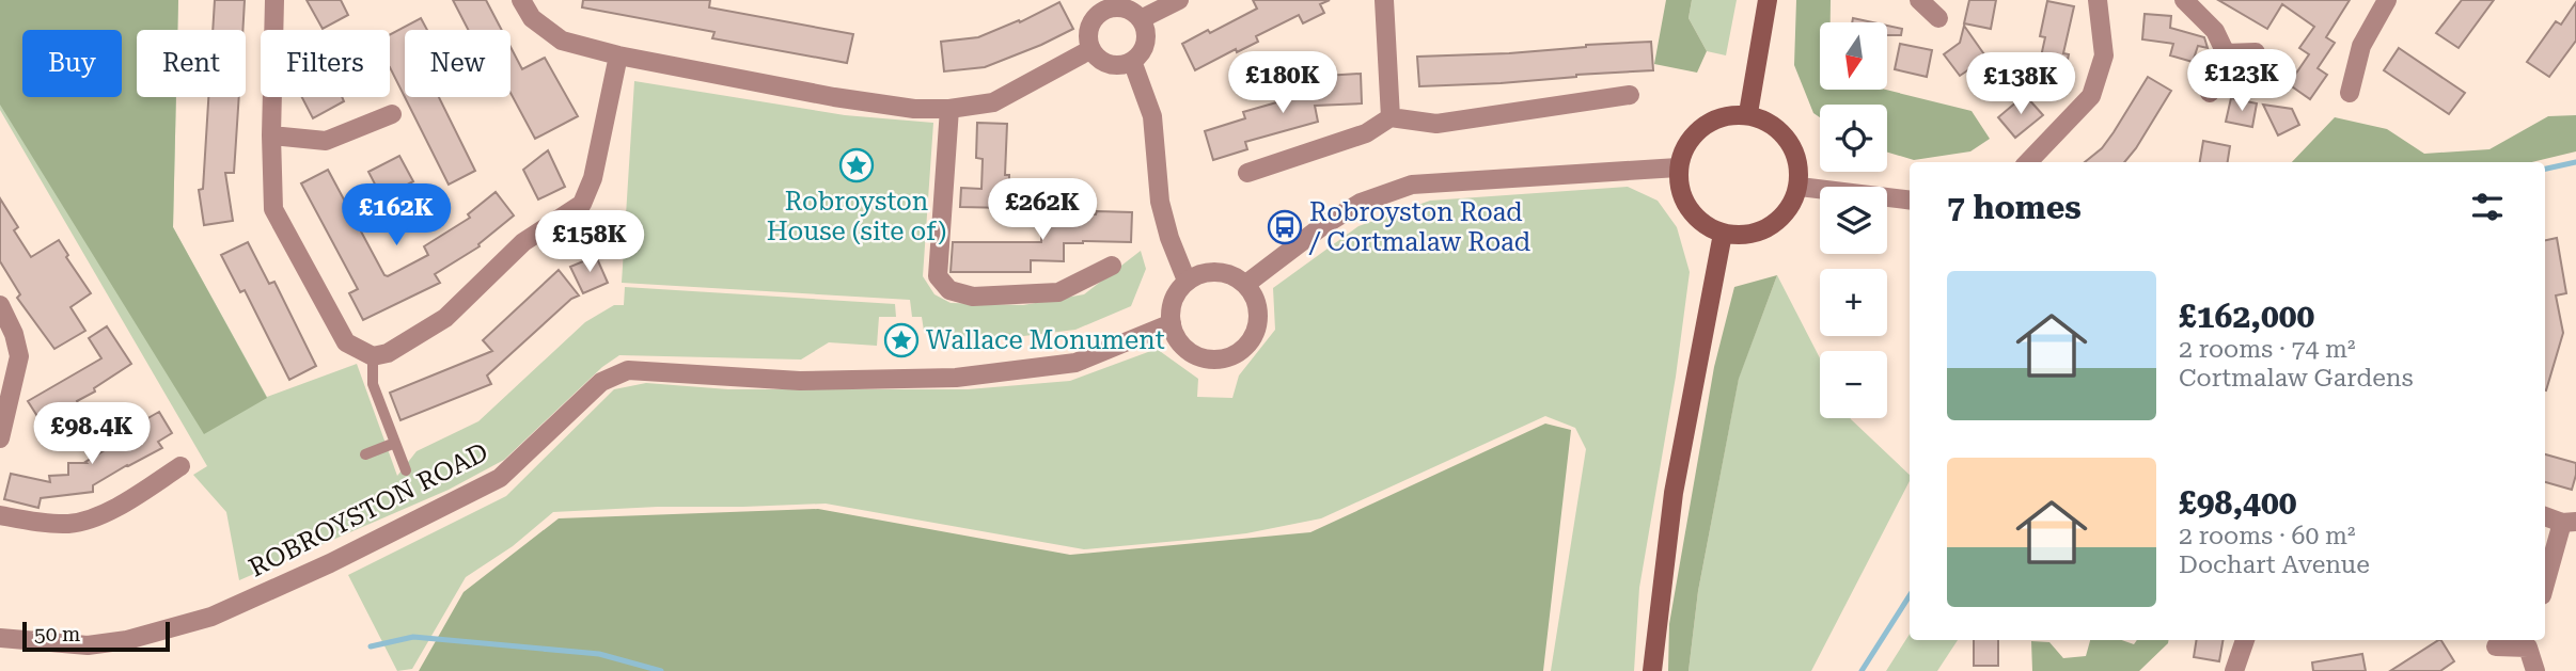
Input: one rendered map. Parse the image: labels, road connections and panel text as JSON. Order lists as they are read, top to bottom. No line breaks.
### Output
{"streets":{"street":["ROBROYSTON ROAD"]},"places":{"place":["Robroyston House (site of)","Wallace Monument"],"bus stop":["Robroyston Road / Cortmalaw Road"]},"scale_bar":"50 m","north":"bottom","page":{"map_buttons":["+","−"],"chip":["Buy","Rent","Filters","New"],"price":["£123K","£180K","£138K","£262K","£162K","£158K","£98.4K"],"heading":"7 homes","list":[{"name":"£162,000","note":"2 rooms · 74 m² · Cortmalaw Gardens"},{"name":"£98,400","note":"2 rooms · 60 m² · Dochart Avenue"}],"scale":"50 m"}}
